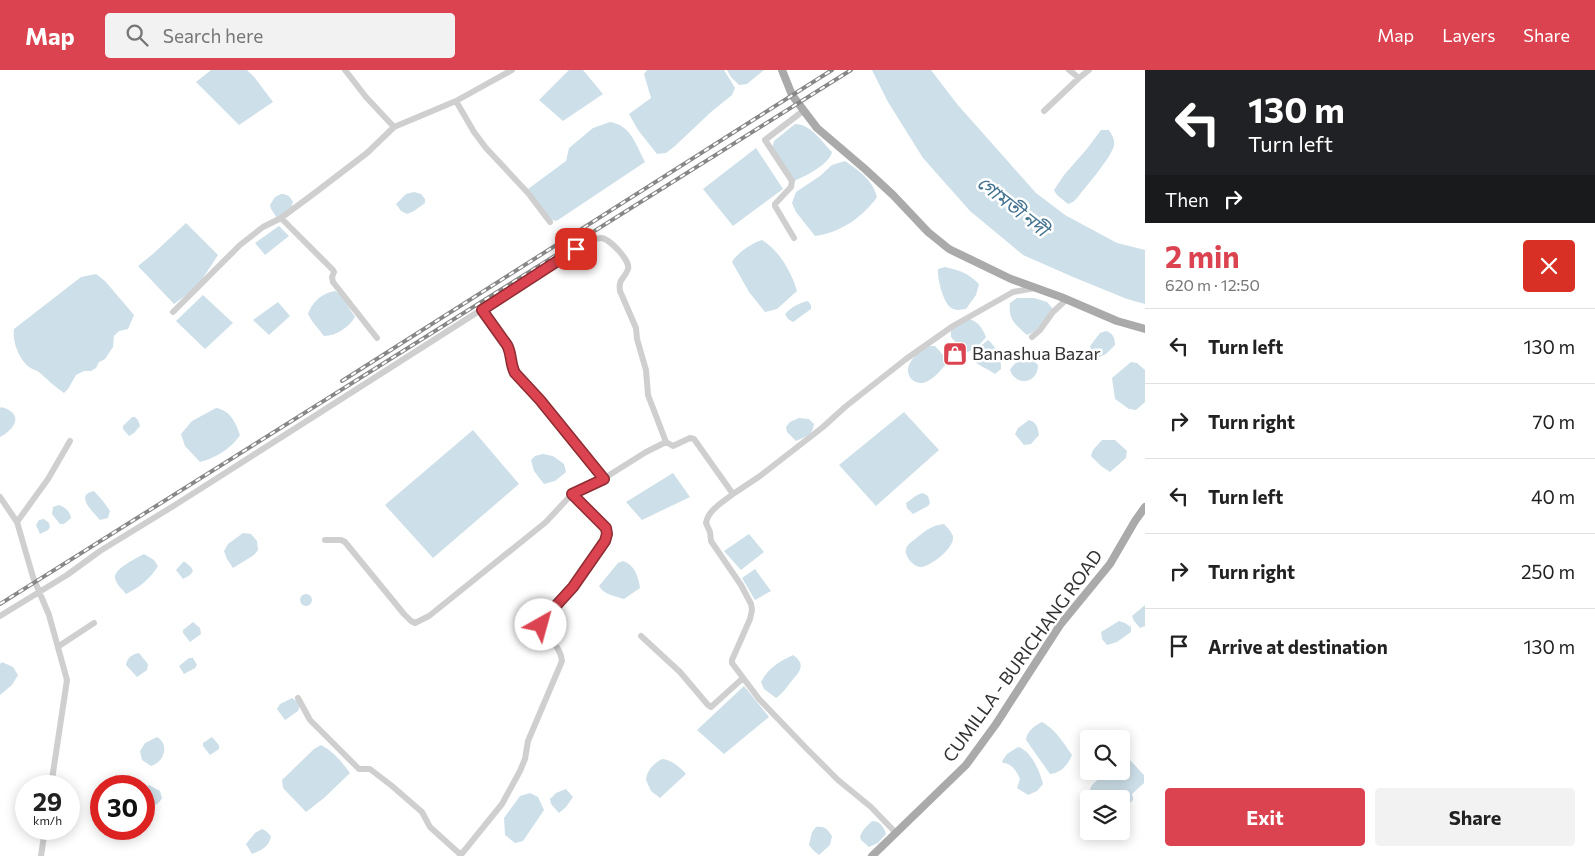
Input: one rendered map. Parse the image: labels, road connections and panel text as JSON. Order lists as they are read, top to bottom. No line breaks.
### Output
{"streets":{"main road":["CUMILLA - BURICHANG ROAD"]},"water":["গোমতী নদী"],"places":{"shop":["Banashua Bazar"]},"page":{"header":"Map","search":"Search here","nav":["Map","Layers","Share"],"turn":["130 m","Turn left"],"then":"Then","heading":["2 min","620 m · 12:50"],"list":[{"name":"Turn left","value":"130 m"},{"name":"Turn right","value":"70 m"},{"name":"Turn left","value":"40 m"},{"name":"Turn right","value":"250 m"},{"name":"Arrive at destination","value":"130 m"}],"speed":"29 km/h","limit":"30","buttons":["Exit","Share"]}}
